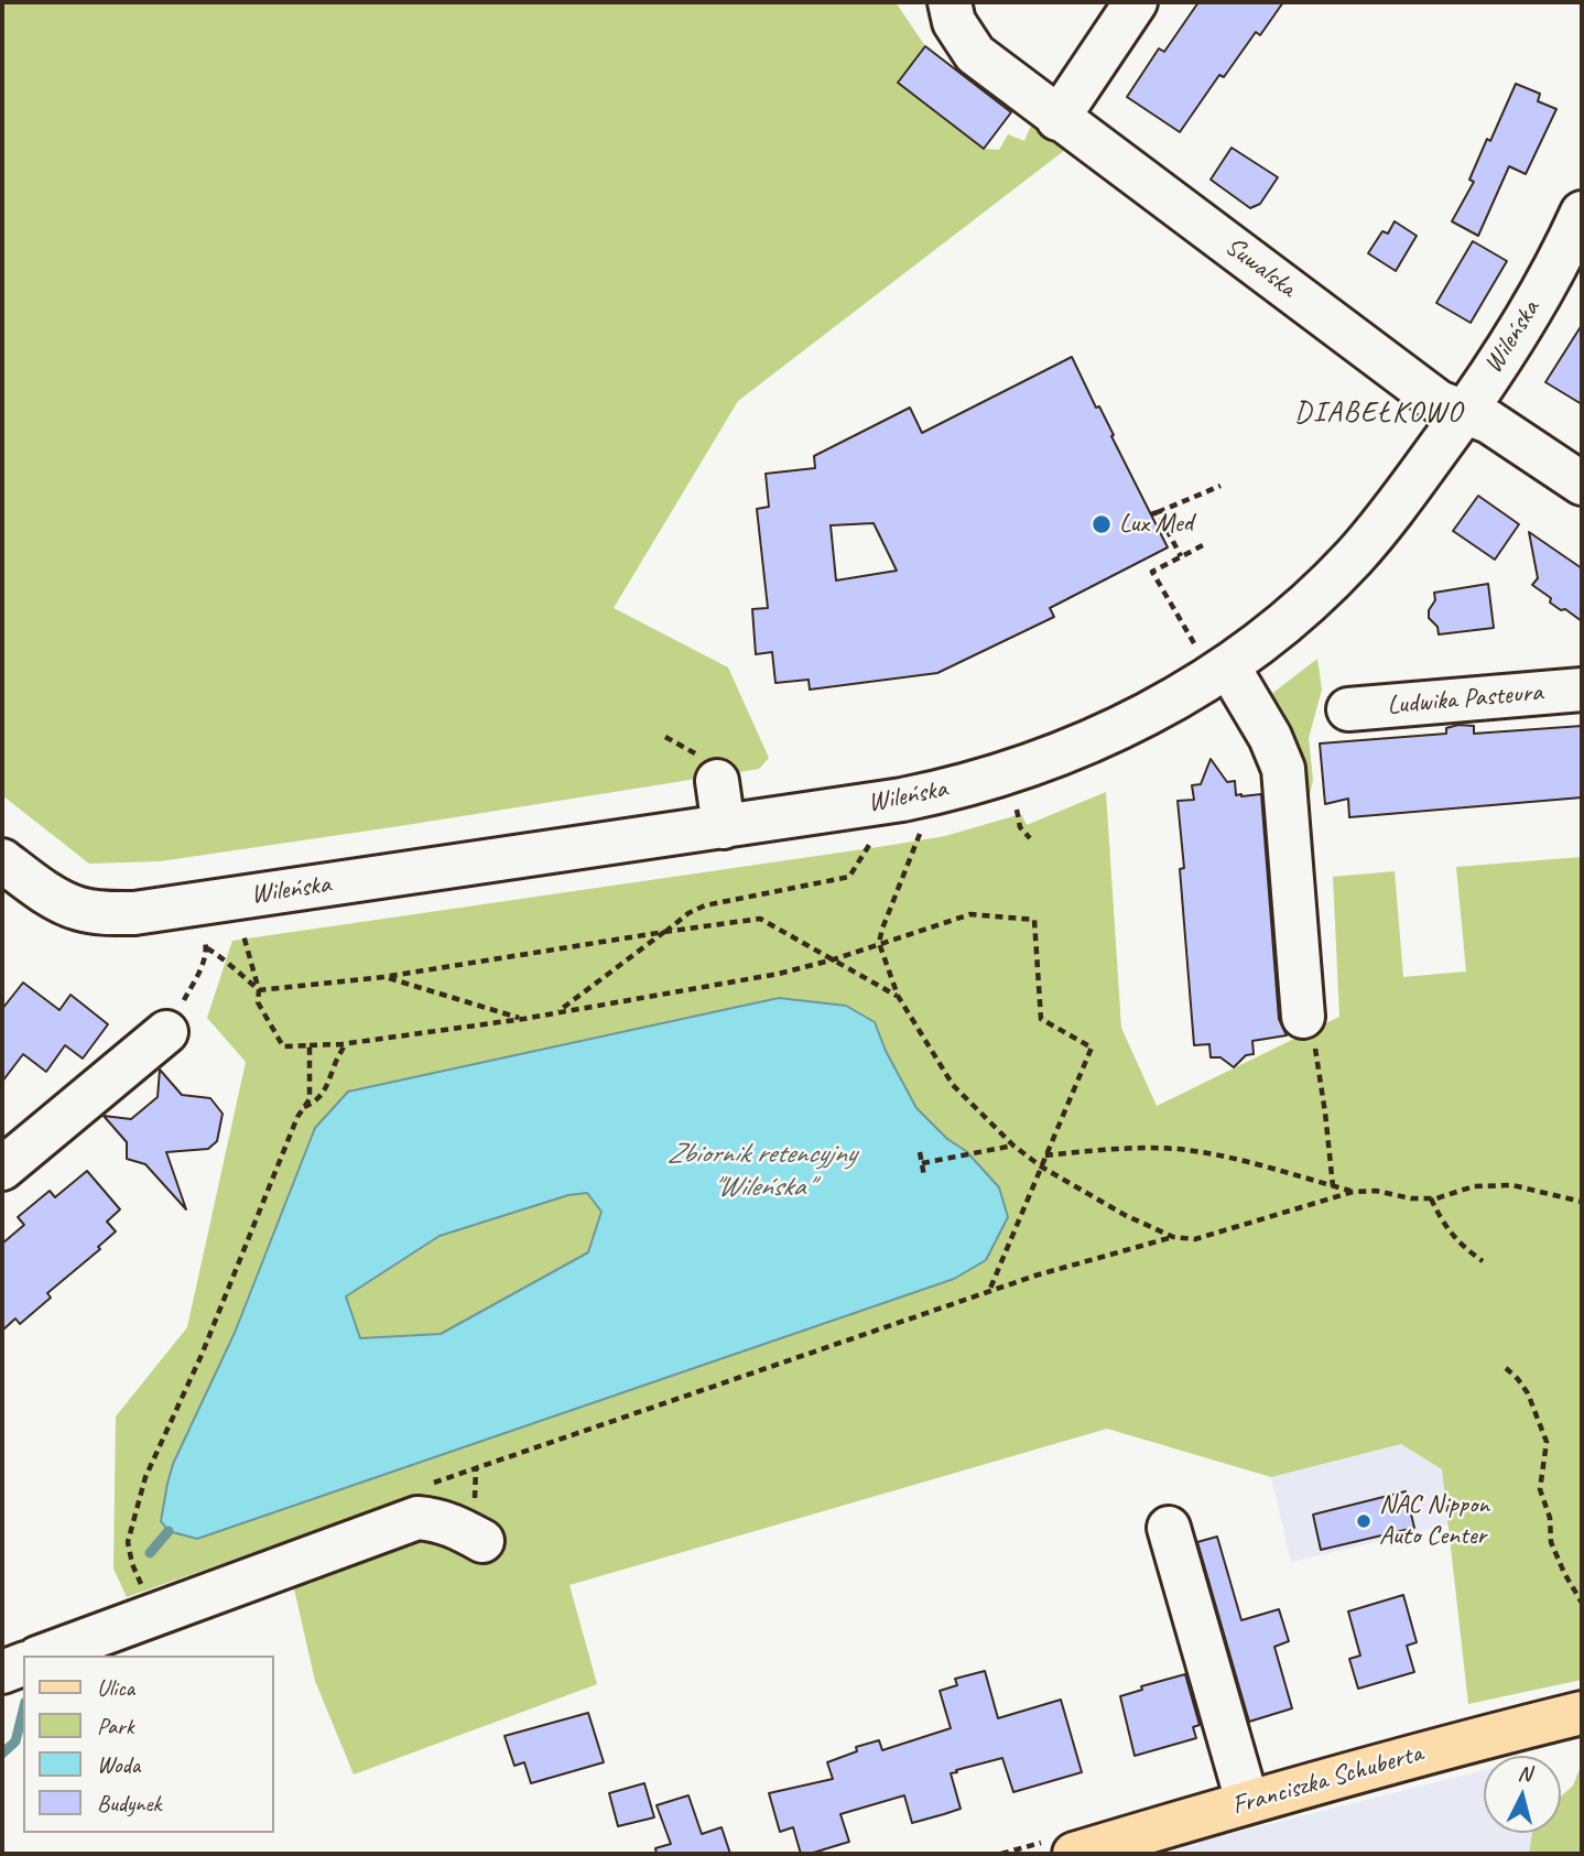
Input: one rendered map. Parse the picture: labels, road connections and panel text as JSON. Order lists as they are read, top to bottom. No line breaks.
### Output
{"streets":{"main road":["Franciszka Schuberta"],"street":["Suwalska","Wileńska","Ludwika Pasteura"]},"crossings":[["Suwalska","Wileńska"]],"districts":["DIABEŁKOWO"],"water":["Zbiornik retencyjny \"Wileńska\""],"places":["Lux Med","NAC Nippon Auto Center"],"legend":["Ulica","Park","Woda","Budynek"],"north":"top"}
